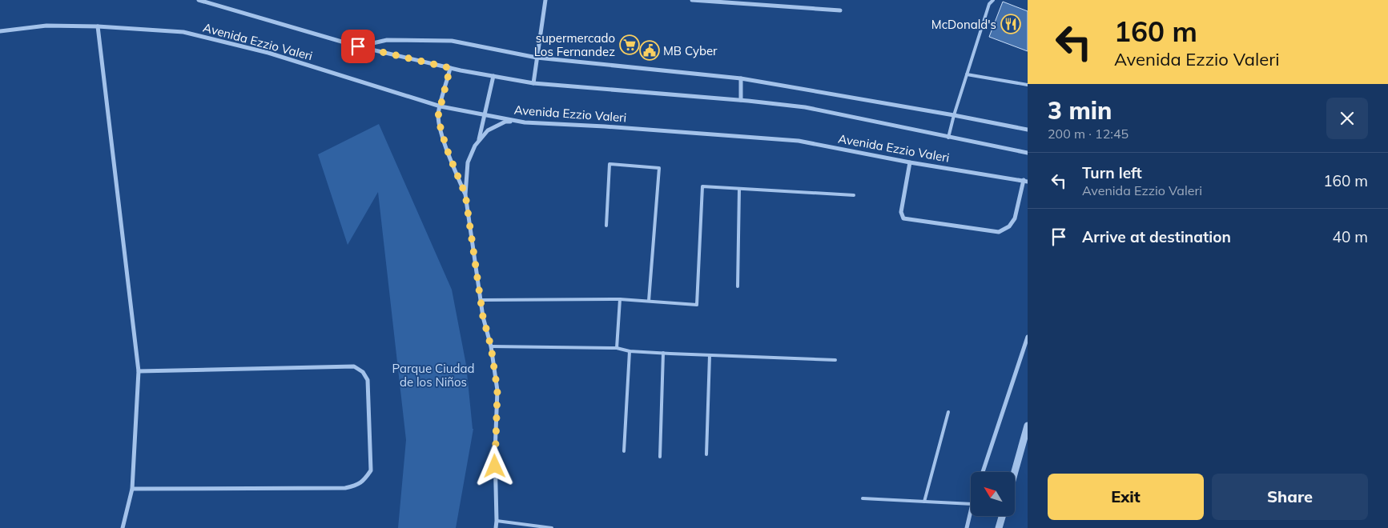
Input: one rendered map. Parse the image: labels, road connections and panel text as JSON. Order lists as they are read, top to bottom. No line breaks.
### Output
{"streets":{"street":["Avenida Ezzio Valeri"]},"parks":["Parque Ciudad de los Niños"],"places":{"restaurant":["McDonald's"],"supermarket":["supermercado Los Fernandez"],"public building":["MB Cyber"]},"north":"top left","page":{"turn":["160 m","Avenida Ezzio Valeri"],"heading":["3 min","200 m · 12:45"],"list":[{"name":"Turn left","note":"Avenida Ezzio Valeri","value":"160 m"},{"name":"Arrive at destination","value":"40 m"}],"buttons":["Exit","Share"]}}
